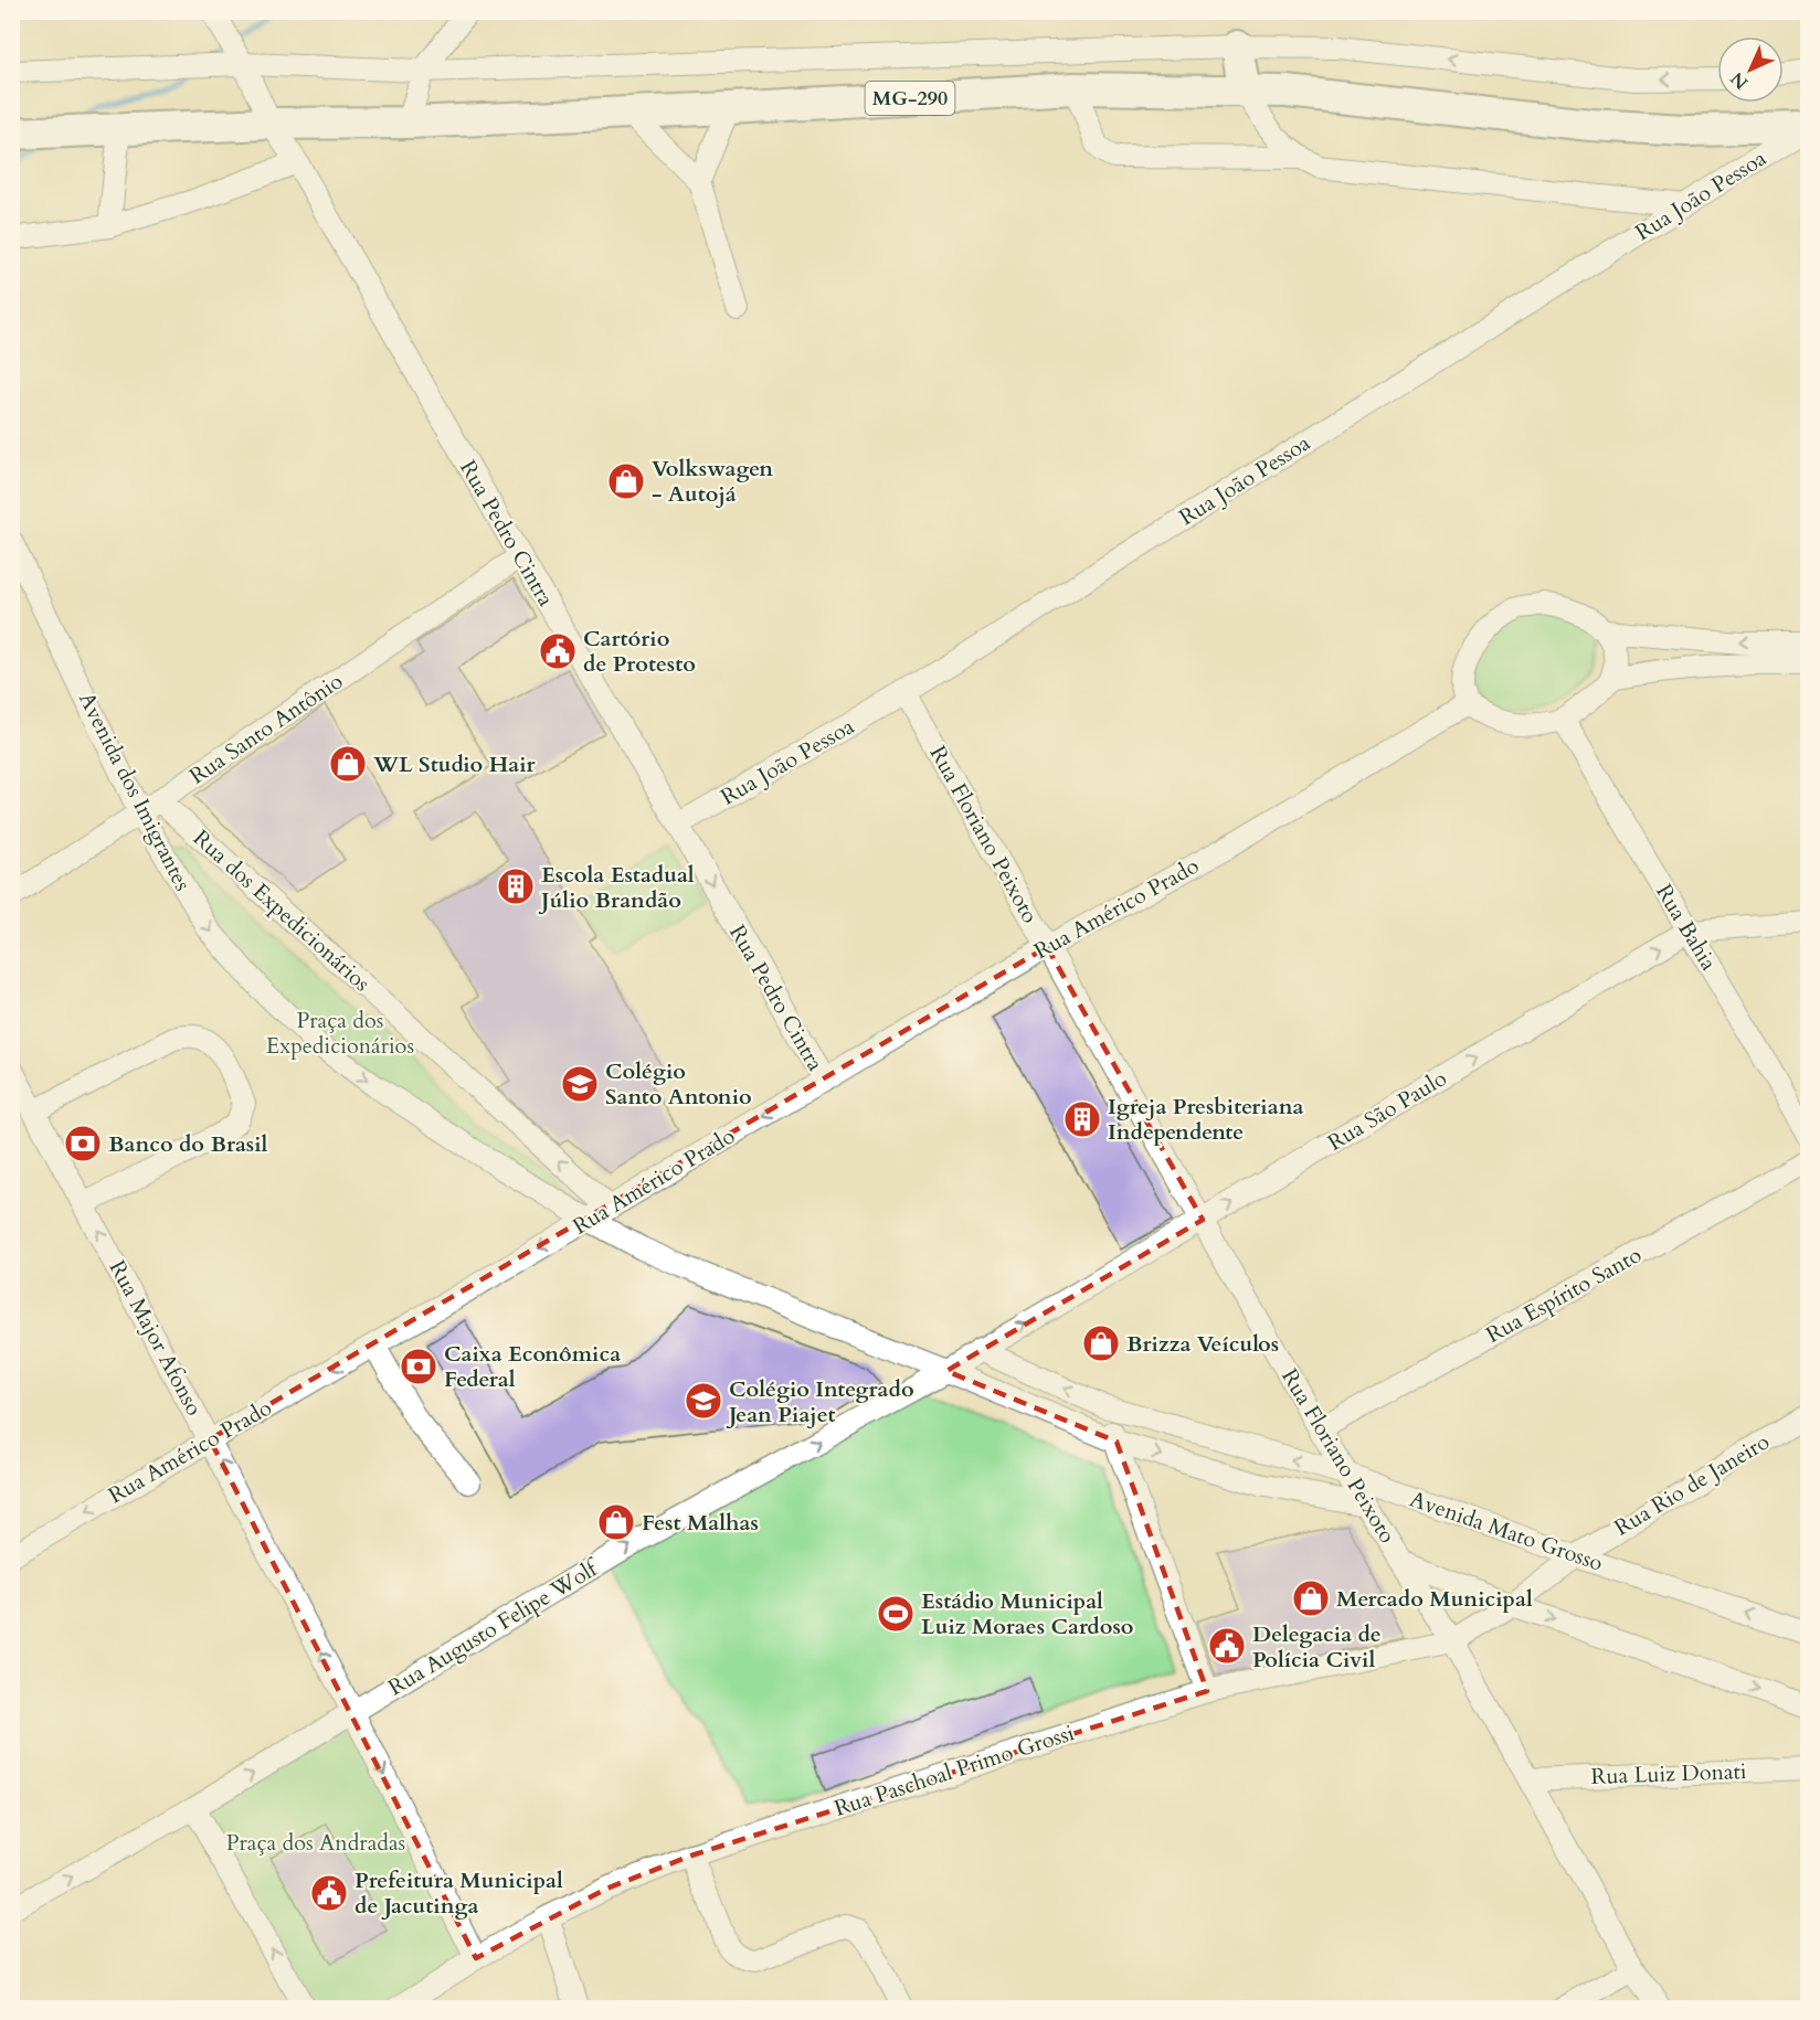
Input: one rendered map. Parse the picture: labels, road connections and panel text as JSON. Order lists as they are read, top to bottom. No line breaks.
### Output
{"streets":{"highway":["MG-290"],"street":["Rua João Pessoa","Rua Pedro Cintra","Rua Santo Antônio","Avenida dos Imigrantes","Rua Floriano Peixoto","Rua Américo Prado","Rua dos Expedicionários","Rua Bahia","Rua São Paulo","Rua Espírito Santo","Rua Major Afonso","Rua Rio de Janeiro","Avenida Mato Grosso","Rua Augusto Felipe Wolf","Rua Paschoal Primo Grossi","Rua Luiz Donati"]},"crossings":[["MG-290","Rua João Pessoa"],["MG-290","Rua Pedro Cintra"],["Rua João Pessoa","Rua Pedro Cintra"],["Rua João Pessoa","Rua Floriano Peixoto"],["Rua Pedro Cintra","Rua Santo Antônio"],["Rua Pedro Cintra","Rua Américo Prado"],["Rua Santo Antônio","Avenida dos Imigrantes"],["Rua Santo Antônio","Rua dos Expedicionários"],["Avenida dos Imigrantes","Rua Américo Prado"],["Avenida dos Imigrantes","Rua São Paulo"],["Avenida dos Imigrantes","Rua Augusto Felipe Wolf"],["Rua Floriano Peixoto","Rua Américo Prado"],["Rua Floriano Peixoto","Rua São Paulo"],["Rua Floriano Peixoto","Rua Espírito Santo"],["Rua Floriano Peixoto","Avenida Mato Grosso"],["Rua Floriano Peixoto","Rua Paschoal Primo Grossi"],["Rua Floriano Peixoto","Rua Luiz Donati"],["Rua Américo Prado","Rua dos Expedicionários"],["Rua Américo Prado","Rua Bahia"],["Rua Américo Prado","Rua Major Afonso"],["Rua Bahia","Rua São Paulo"],["Rua São Paulo","Avenida Mato Grosso"],["Rua São Paulo","Rua Augusto Felipe Wolf"],["Rua Major Afonso","Rua Augusto Felipe Wolf"],["Rua Rio de Janeiro","Avenida Mato Grosso"],["Rua Rio de Janeiro","Rua Paschoal Primo Grossi"]],"one_way":["Avenida dos Imigrantes","Rua Américo Prado","Rua dos Expedicionários","Rua São Paulo","Rua Major Afonso","Rua Augusto Felipe Wolf"],"parks":["Praça dos Expedicionários","Praça dos Andradas"],"places":{"shop":["Volkswagen - Autojá","WL Studio Hair","Brizza Veículos","Fest Malhas","Mercado Municipal"],"public building":["Cartório de Protesto","Delegacia de Polícia Civil","Prefeitura Municipal de Jacutinga"],"building":["Escola Estadual Júlio Brandão","Igreja Presbiteriana Independente"],"school or university":["Colégio Santo Antonio","Colégio Integrado Jean Piajet"],"bank":["Banco do Brasil","Caixa Econômica Federal"],"sports":["Estádio Municipal Luiz Moraes Cardoso"]},"north":"bottom left"}
